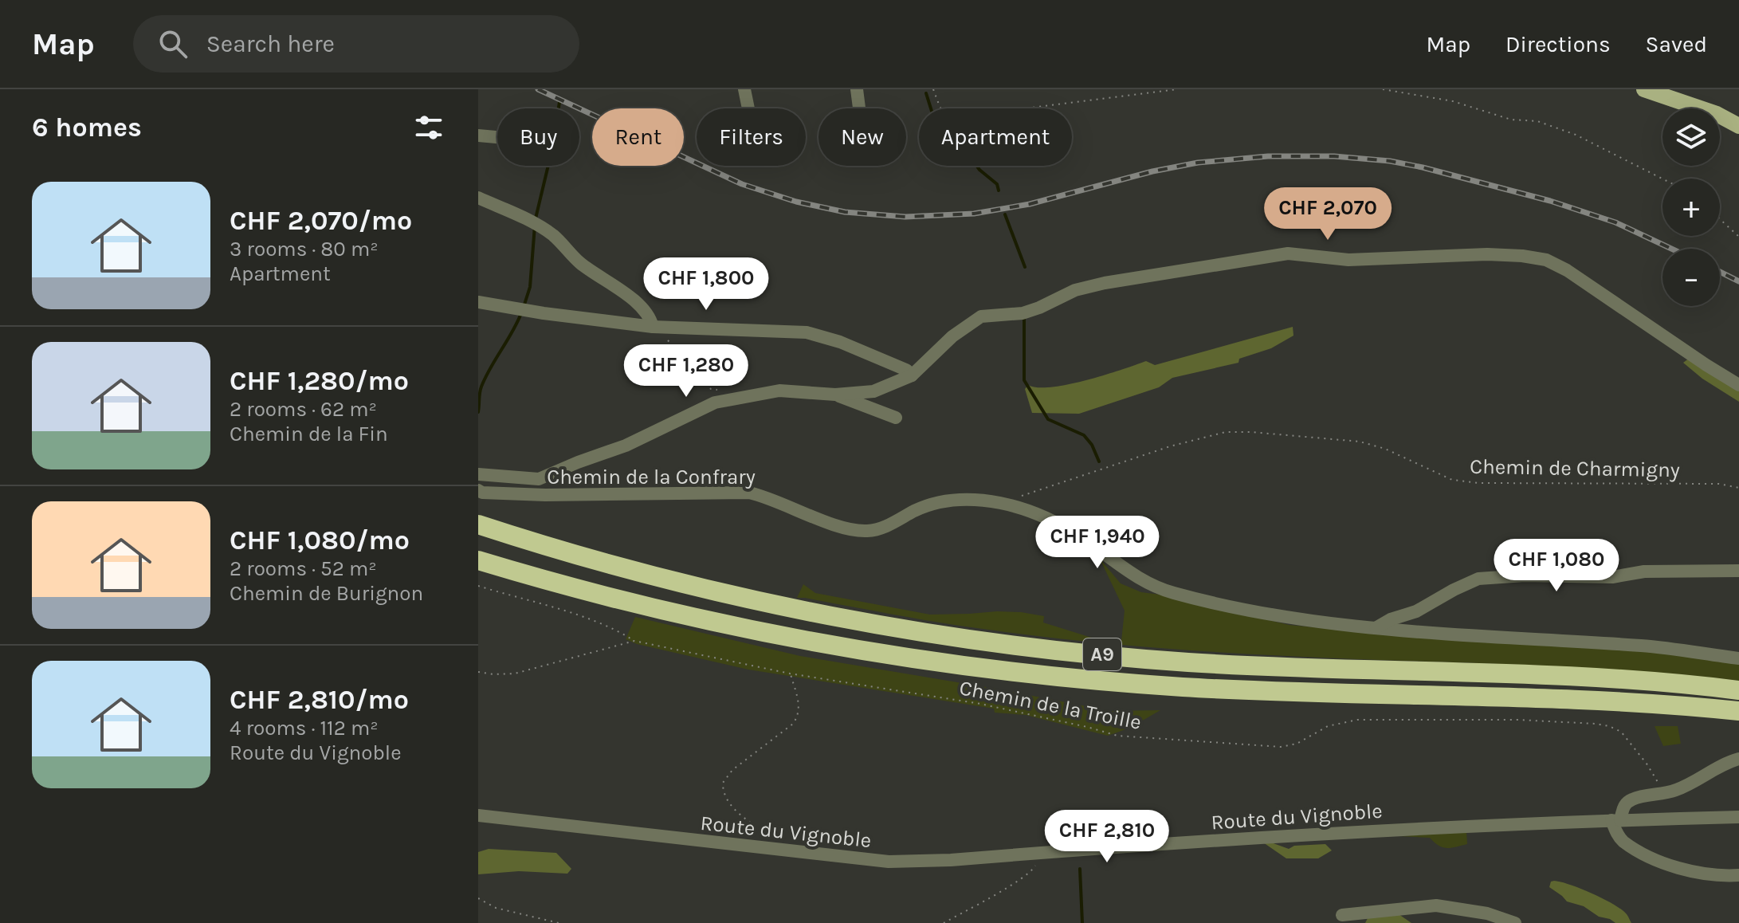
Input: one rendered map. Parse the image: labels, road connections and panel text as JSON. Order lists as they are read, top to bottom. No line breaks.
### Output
{"streets":{"highway":["A9"],"street":["Chemin de la Confrary","Route du Vignoble"],"path":["Chemin de Charmigny","Chemin de la Troille"]},"crossings":[["Chemin de Charmigny","Chemin de la Confrary"]],"page":{"header":"Map","search":"Search here","nav":["Map","Directions","Saved"],"heading":"6 homes","map_buttons":["+","−"],"chip":["Buy","Rent","Filters","New","Apartment"],"list":[{"name":"CHF 2,070/mo","note":"3 rooms · 80 m² · Apartment"},{"name":"CHF 1,280/mo","note":"2 rooms · 62 m² · Chemin de la Fin"},{"name":"CHF 1,080/mo","note":"2 rooms · 52 m² · Chemin de Burignon"},{"name":"CHF 2,810/mo","note":"4 rooms · 112 m² · Route du Vignoble"}],"price":["CHF 2,070","CHF 1,800","CHF 1,280","CHF 1,940","CHF 1,080","CHF 2,810"]}}
